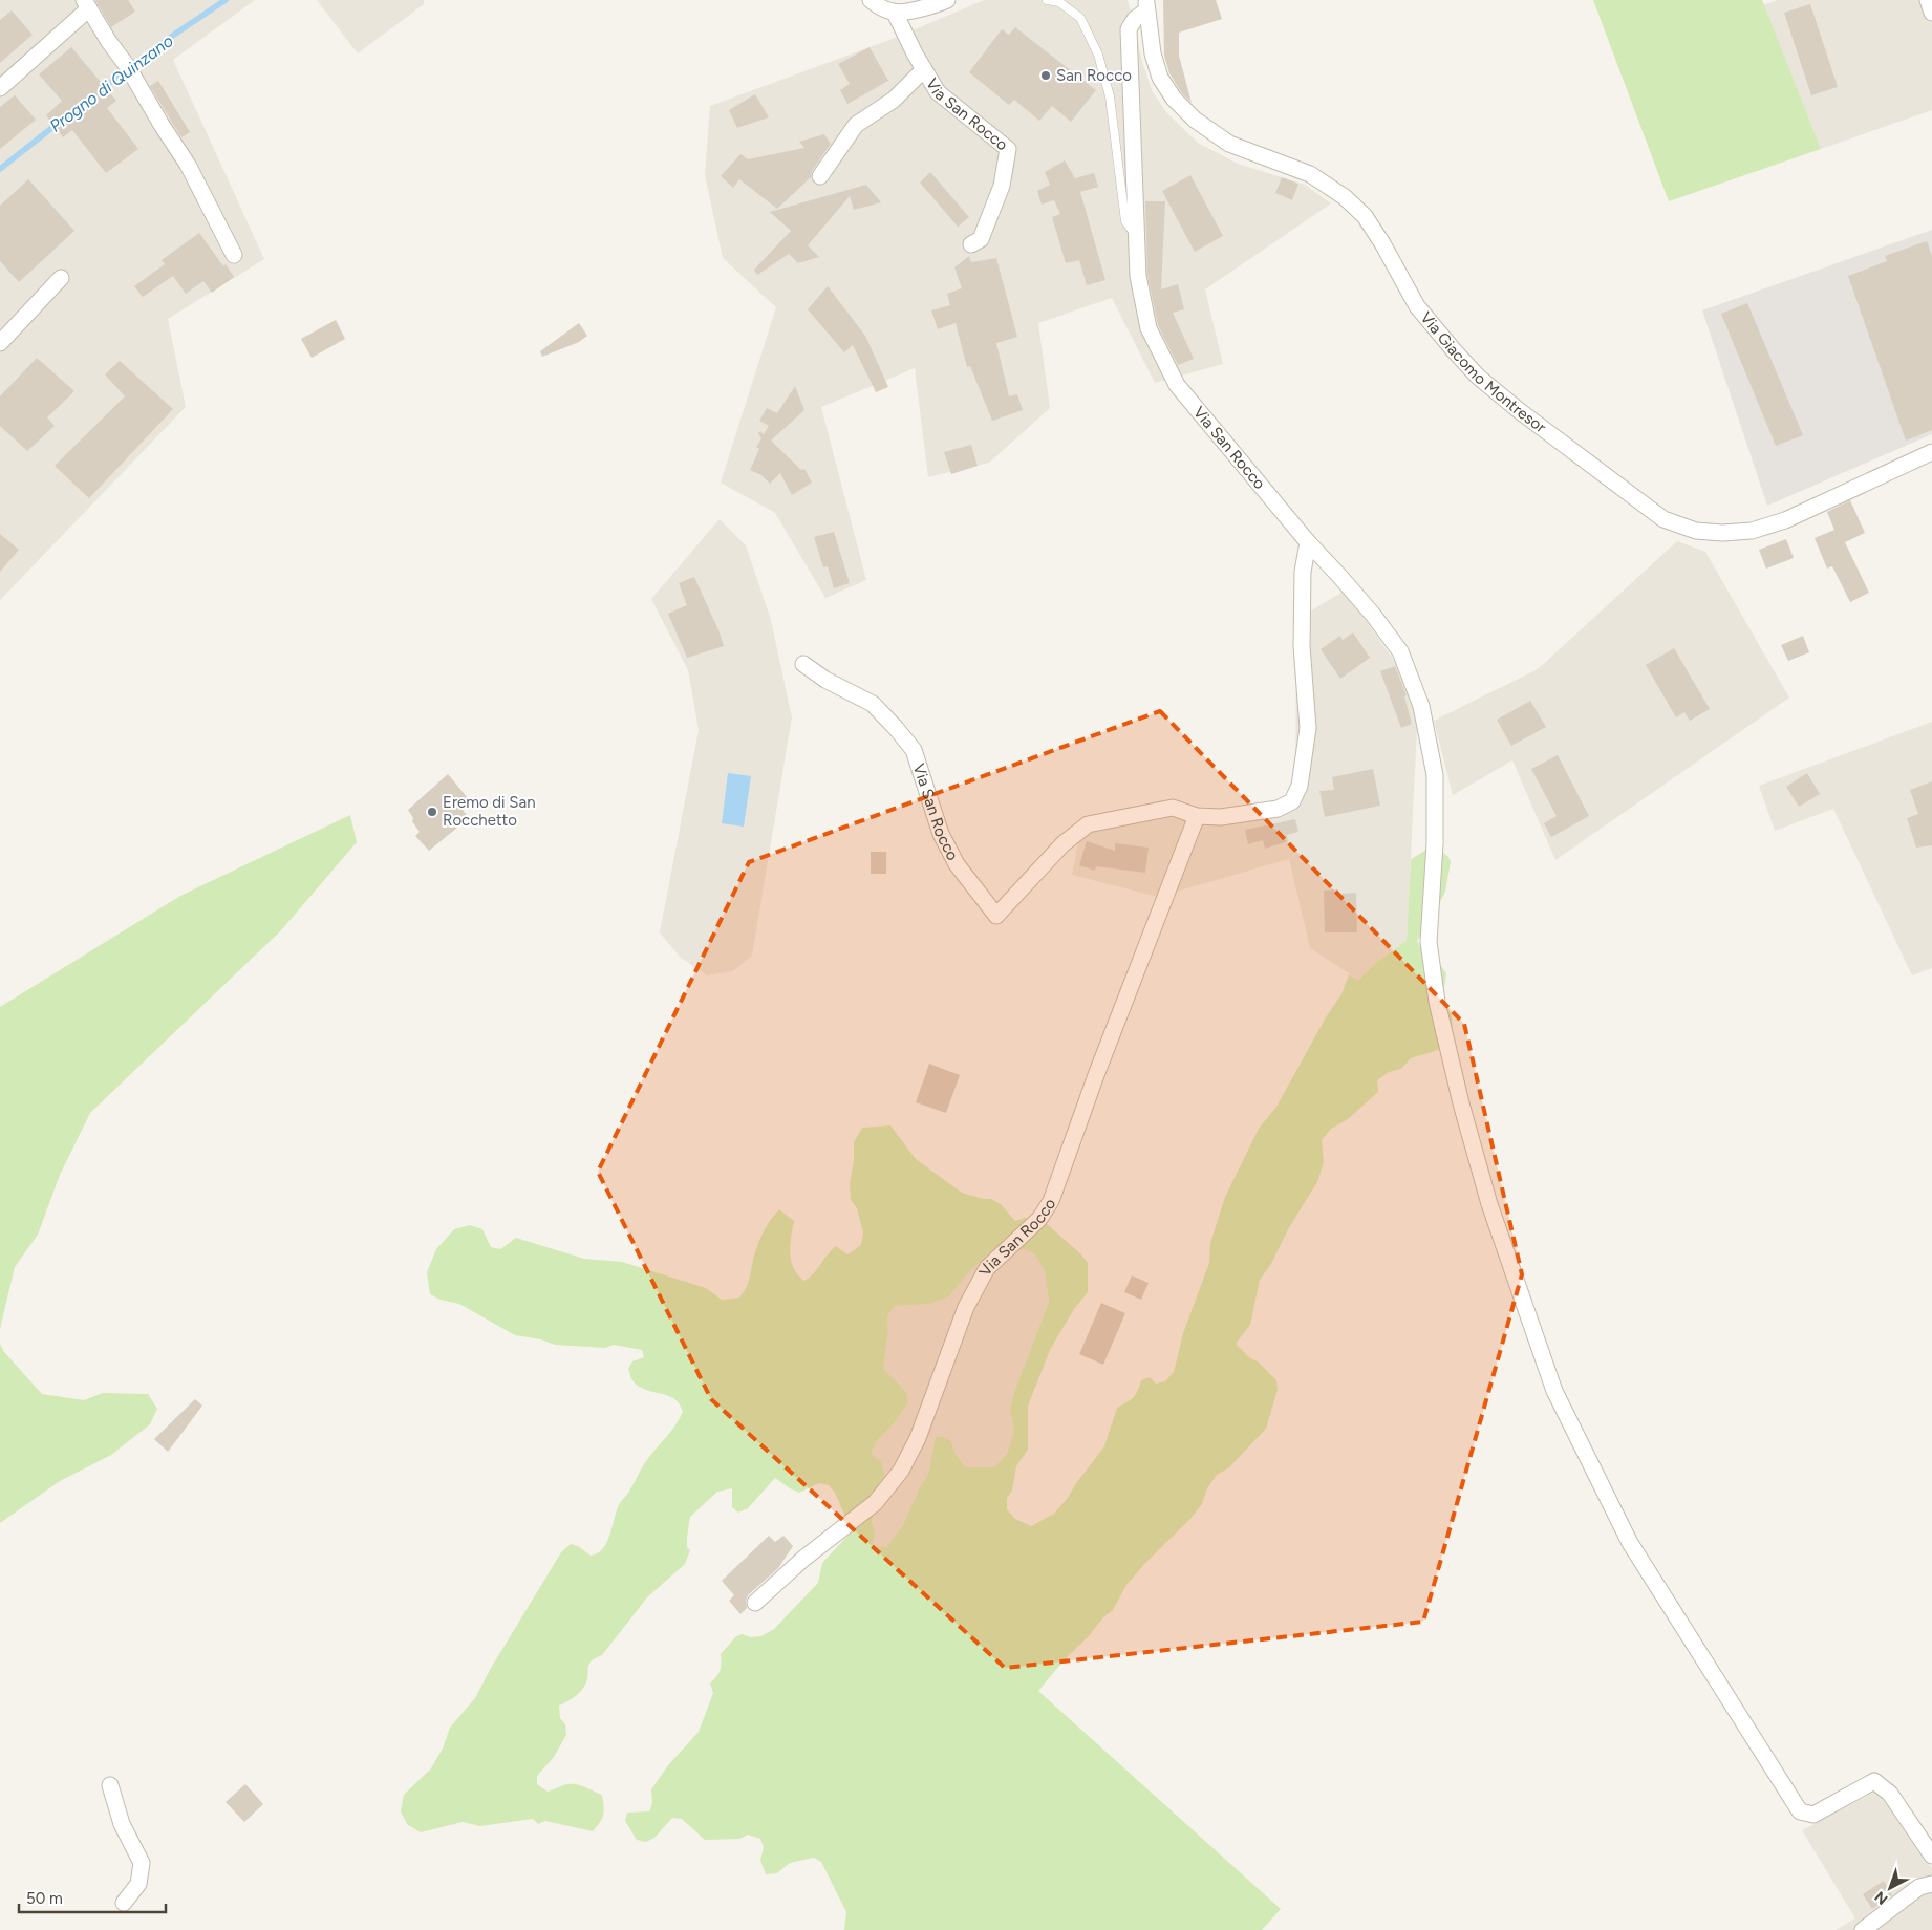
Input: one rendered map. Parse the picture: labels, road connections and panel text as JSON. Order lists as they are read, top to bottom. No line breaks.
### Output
{"streets":{"street":["Via San Rocco","Via Giacomo Montresor"]},"crossings":[["Via San Rocco","Via Giacomo Montresor"]],"water":["Progno di Quinzano"],"places":["San Rocco","Eremo di San Rocchetto"],"scale_bar":"50 m","north":"bottom left"}
